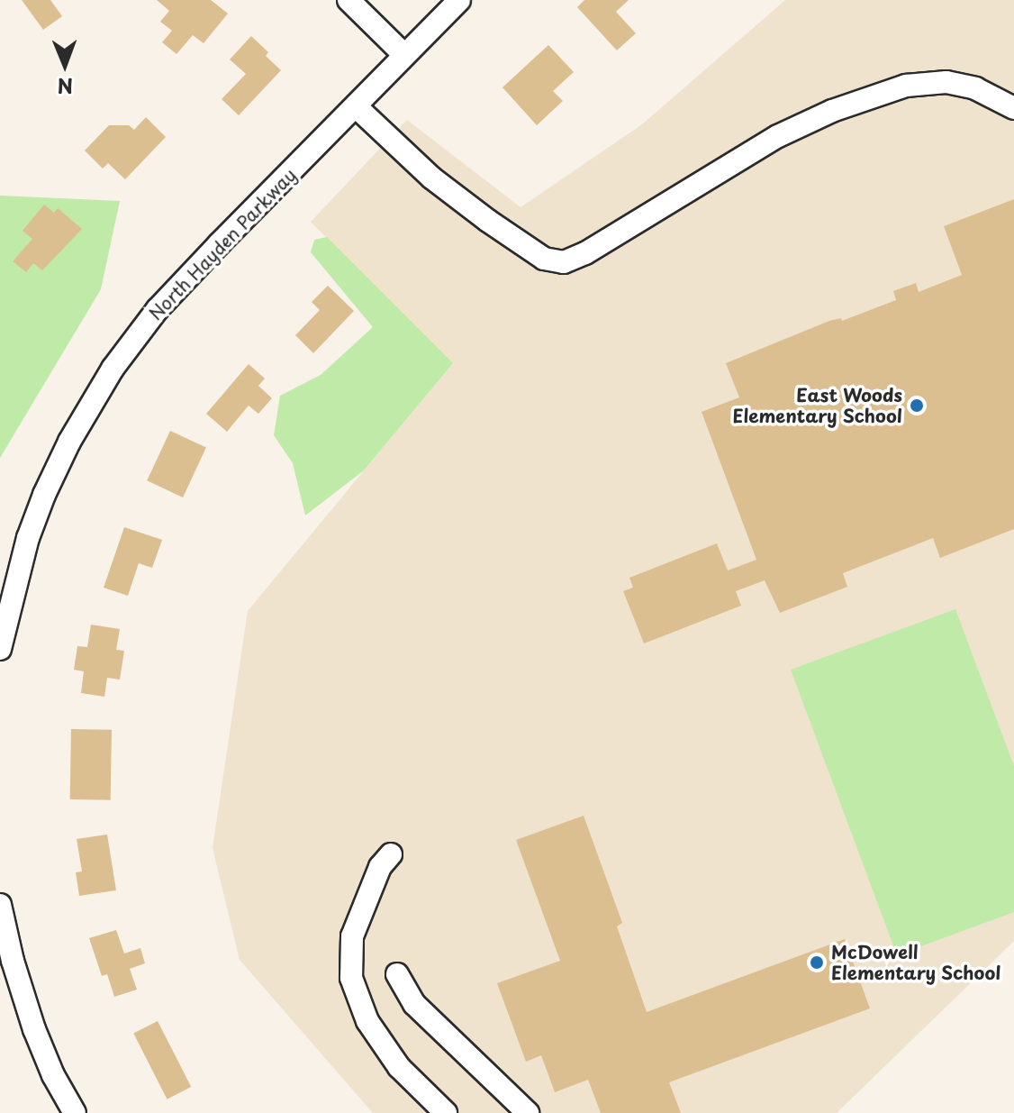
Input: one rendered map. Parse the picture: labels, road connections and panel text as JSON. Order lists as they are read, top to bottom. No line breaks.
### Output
{"streets":{"street":["North Hayden Parkway"]},"places":["East Woods Elementary School","McDowell Elementary School"],"north":"bottom"}
